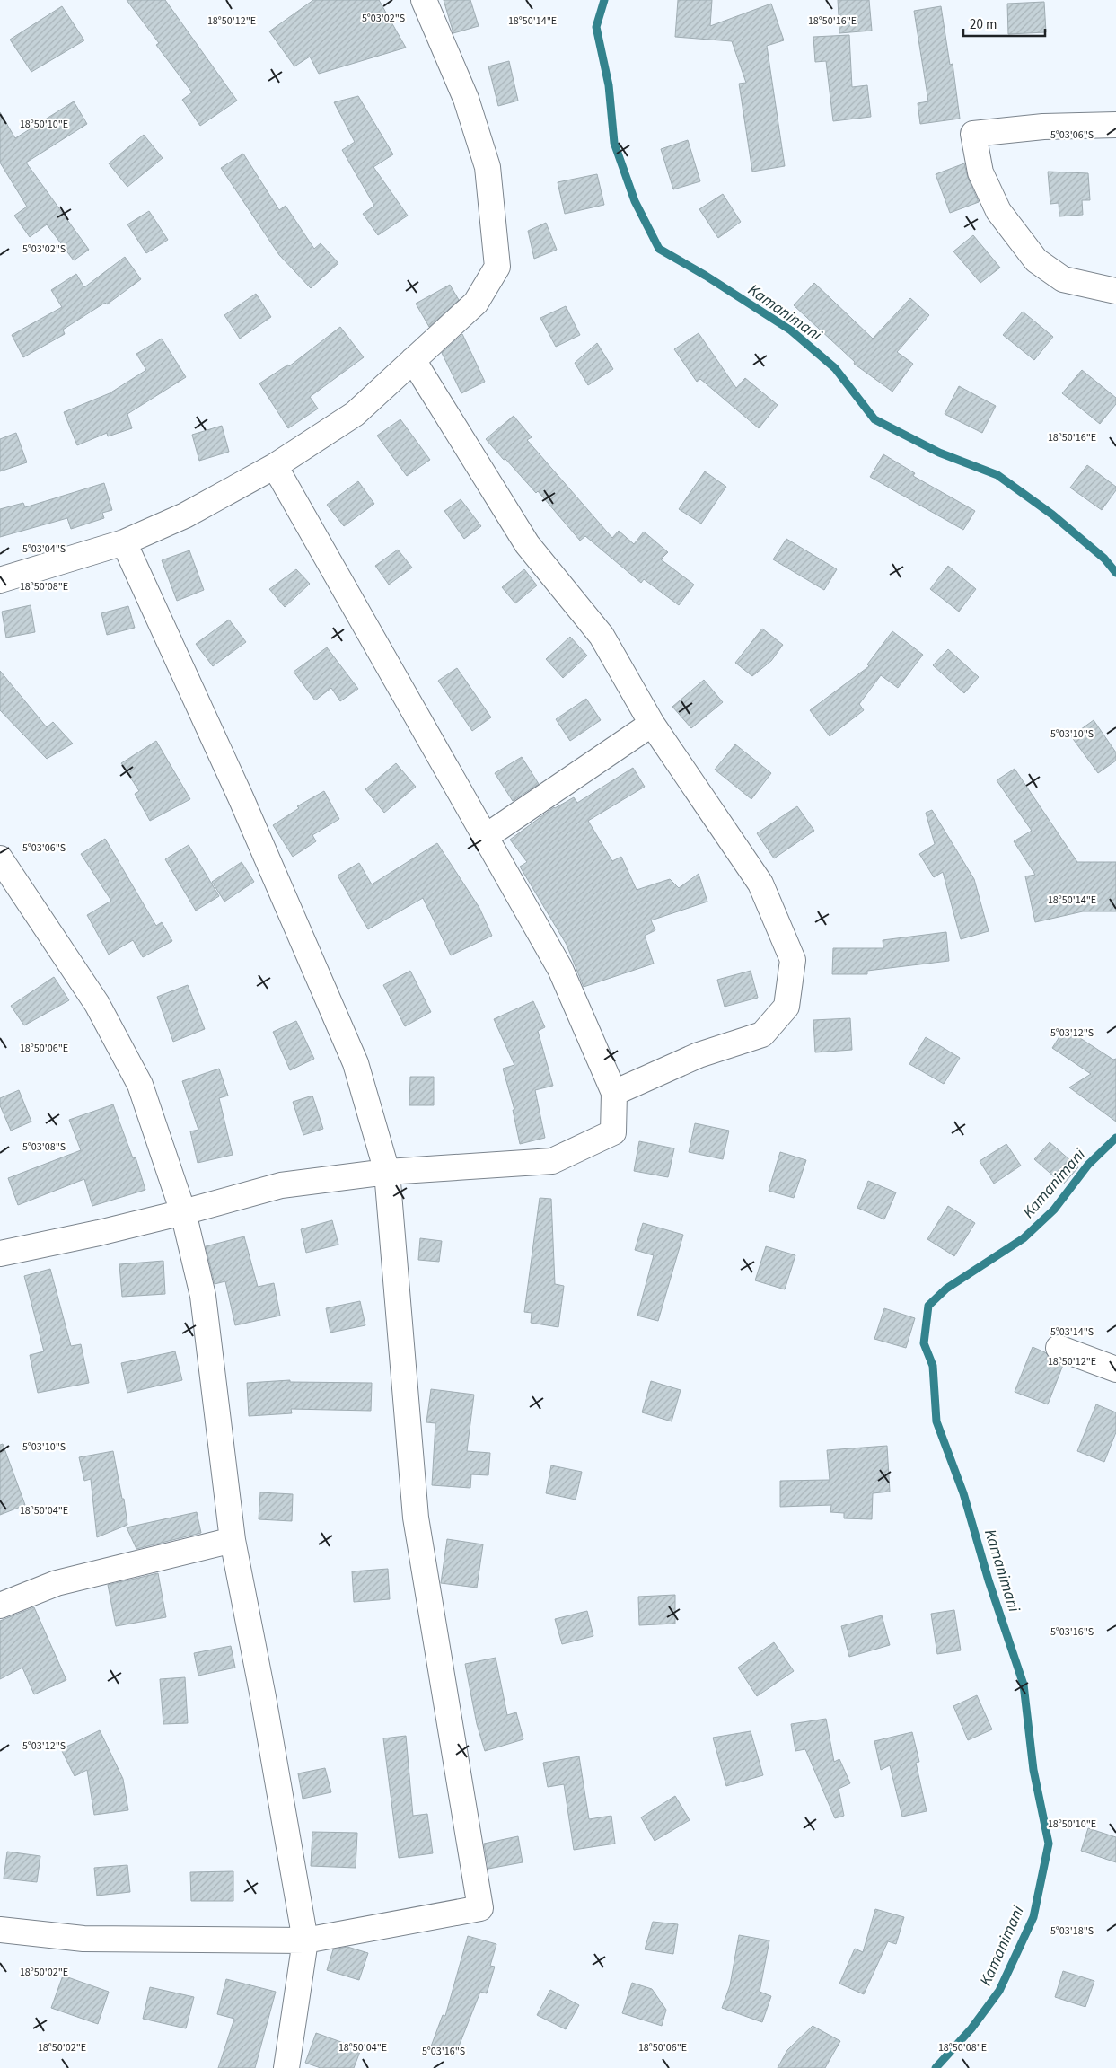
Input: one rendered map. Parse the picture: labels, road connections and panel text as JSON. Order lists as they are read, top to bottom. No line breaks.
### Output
{"water":["Kamanimani"],"scale_bar":"20 m","coordinates":["5°03'02\"S","18°50'12\"E","18°50'14\"E","18°50'16\"E","18°50'10\"E","5°03'06\"S","5°03'04\"S","18°50'08\"E","5°03'10\"S","5°03'12\"S","18°50'06\"E","5°03'08\"S","5°03'14\"S","18°50'04\"E","5°03'16\"S","5°03'18\"S","18°50'02\"E"]}
